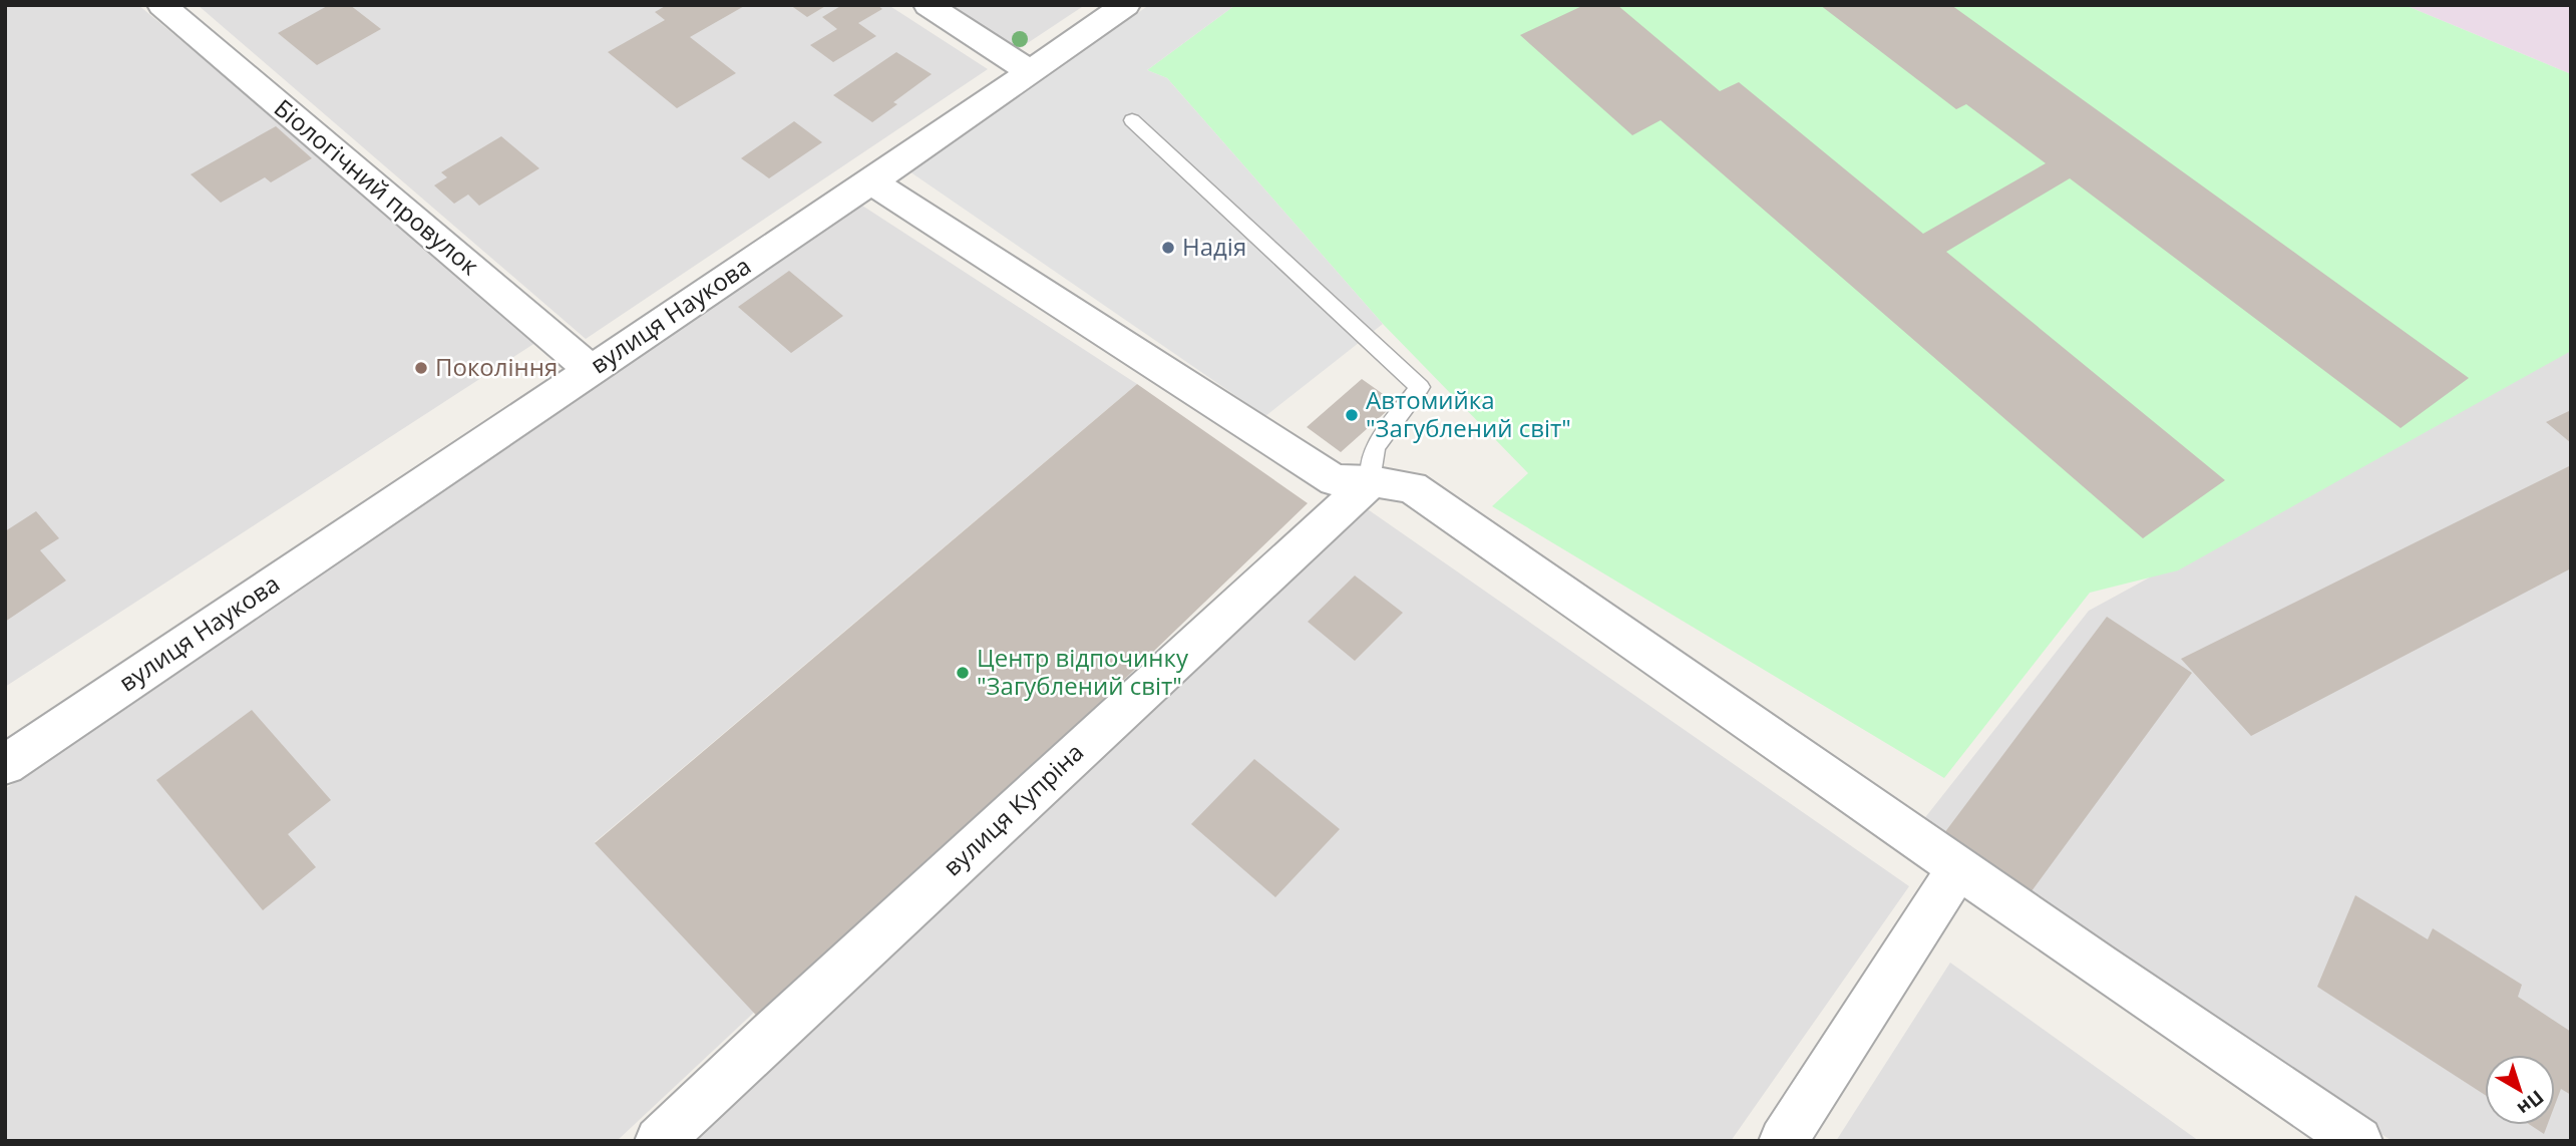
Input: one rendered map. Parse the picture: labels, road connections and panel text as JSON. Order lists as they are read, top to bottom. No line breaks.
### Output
{"streets":{"street":["Біологічний провулок","вулиця Наукова","вулиця Купріна"]},"crossings":[["Біологічний провулок","вулиця Наукова"]],"places":["Надія","Покоління","Автомийка \"Загублений світ\"","Центр відпочинку \"Загублений світ\""],"north":"bottom right"}
